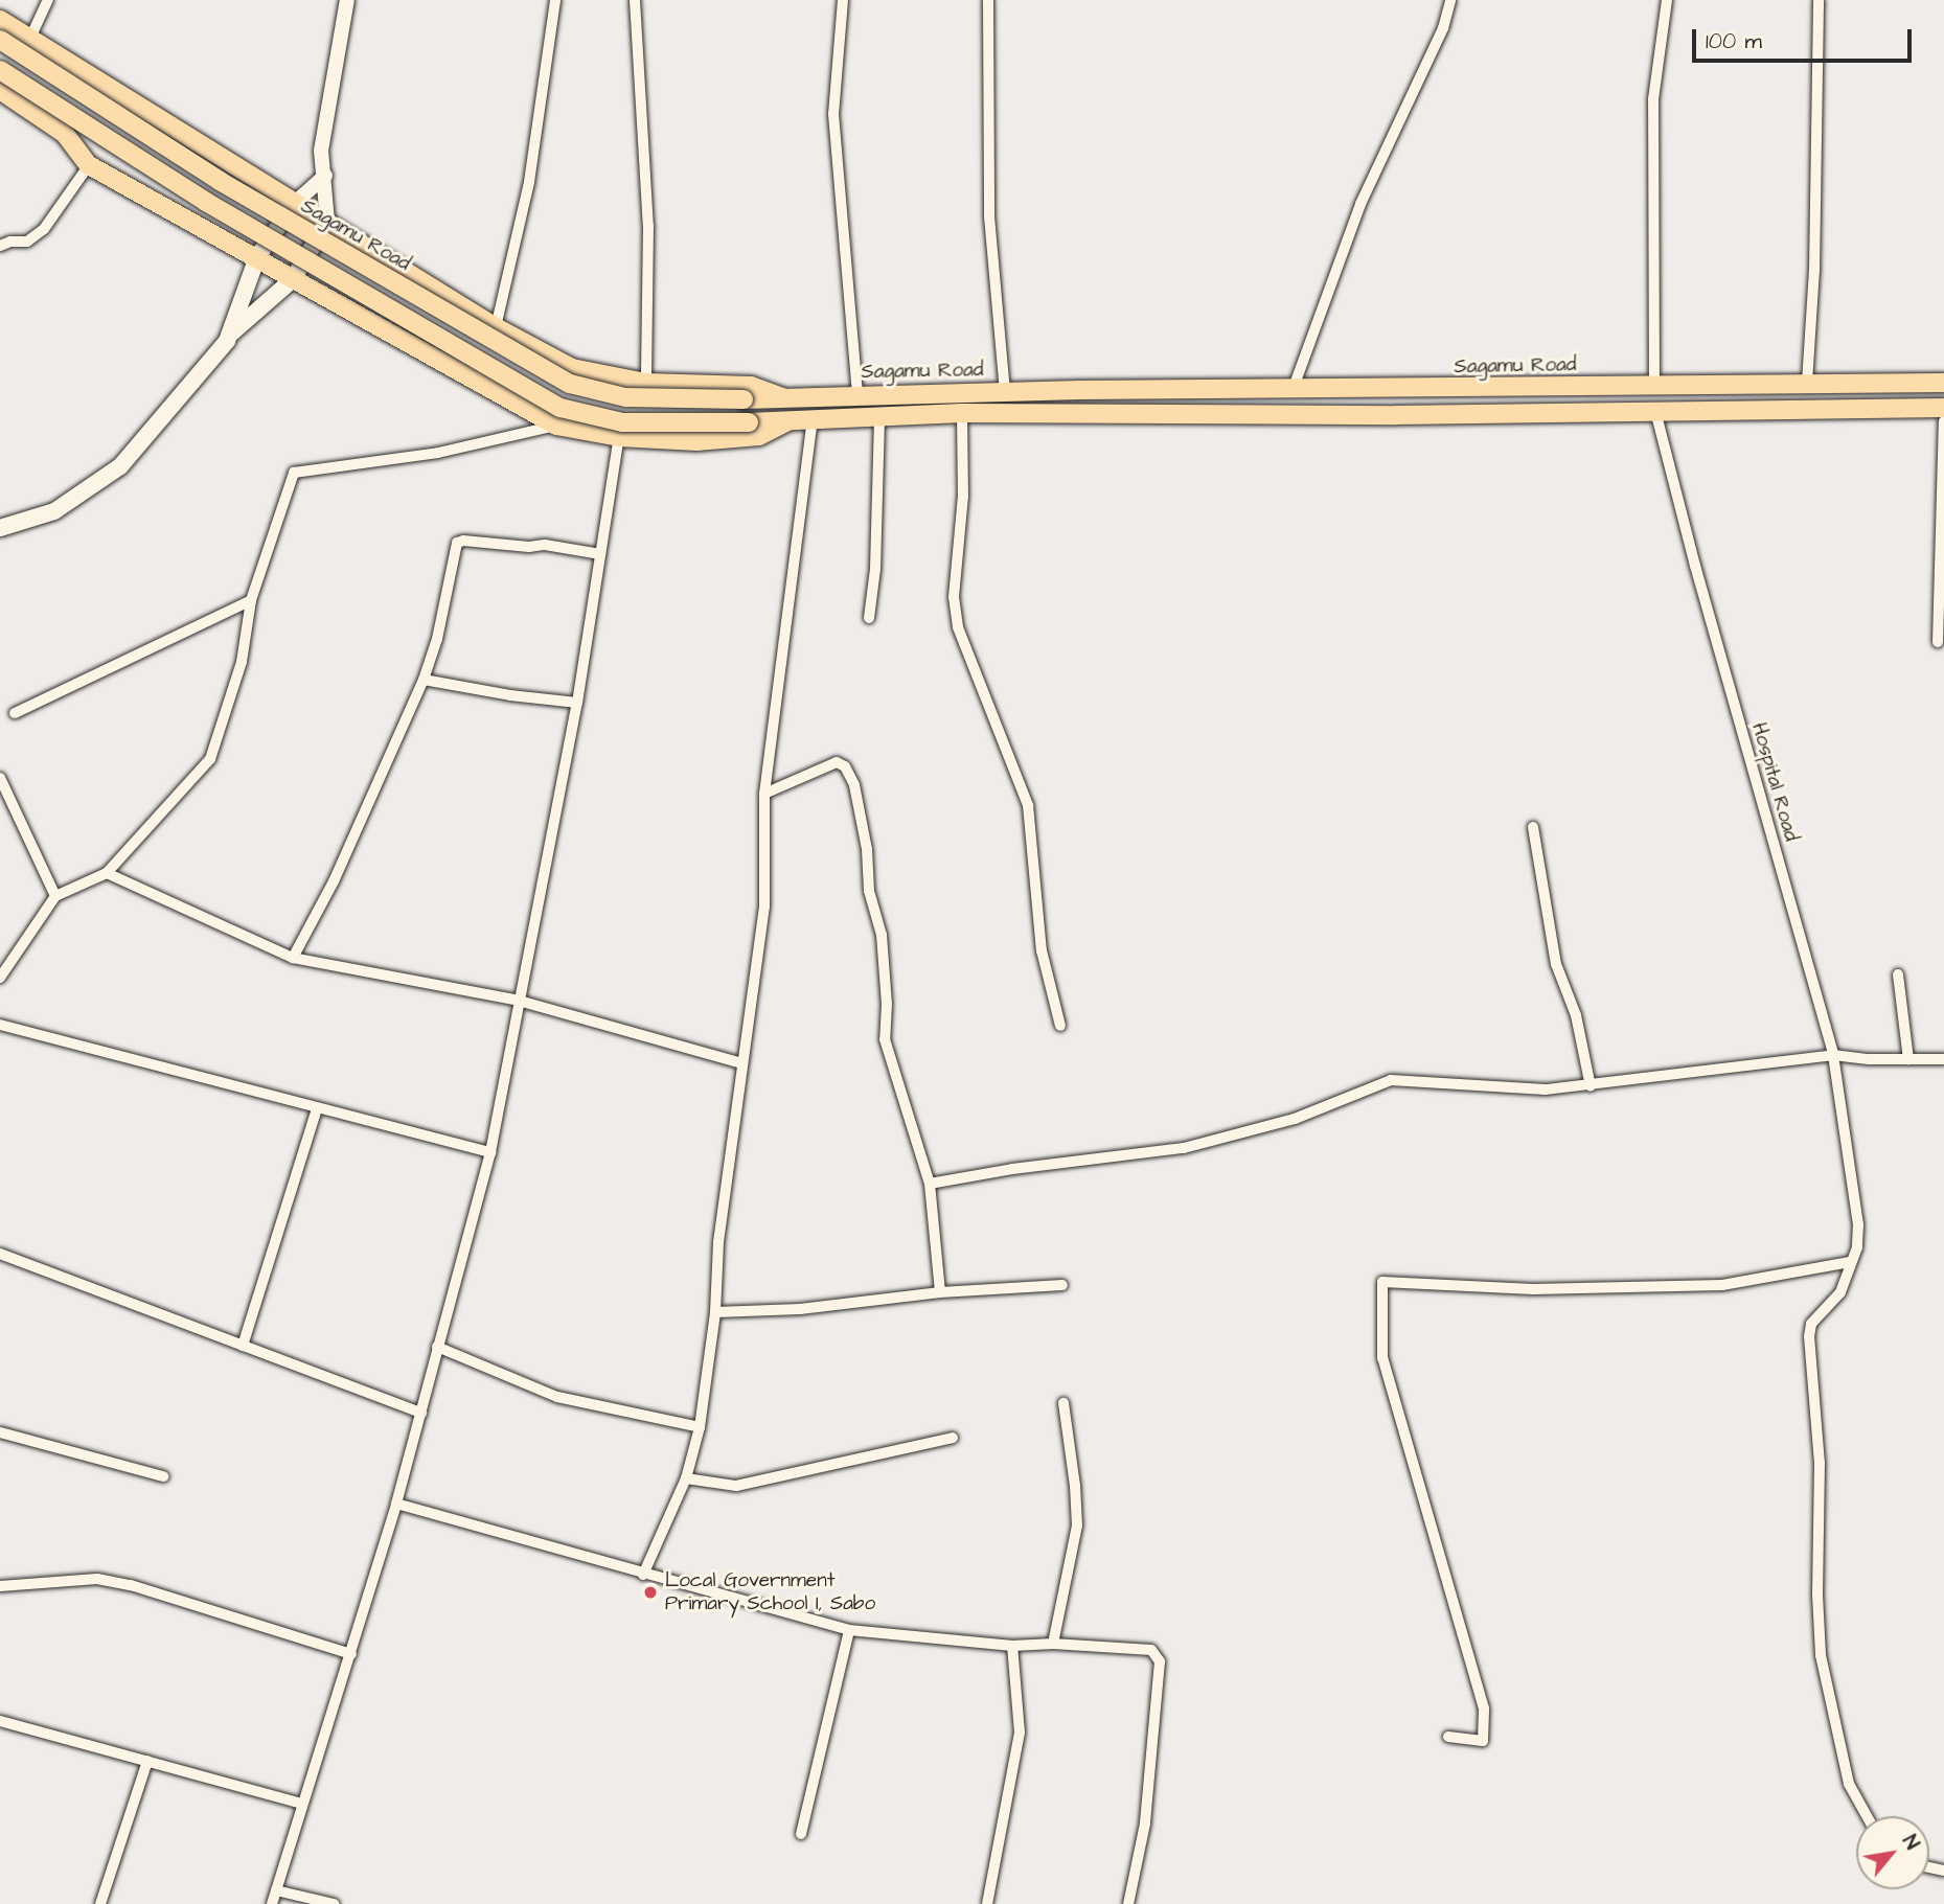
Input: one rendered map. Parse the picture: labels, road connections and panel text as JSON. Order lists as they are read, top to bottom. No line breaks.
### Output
{"streets":{"main road":["Sagamu Road"],"street":["Hospital Road"]},"places":["Local Government Primary School I, Sabo"],"scale_bar":"100 m","north":"top right"}
